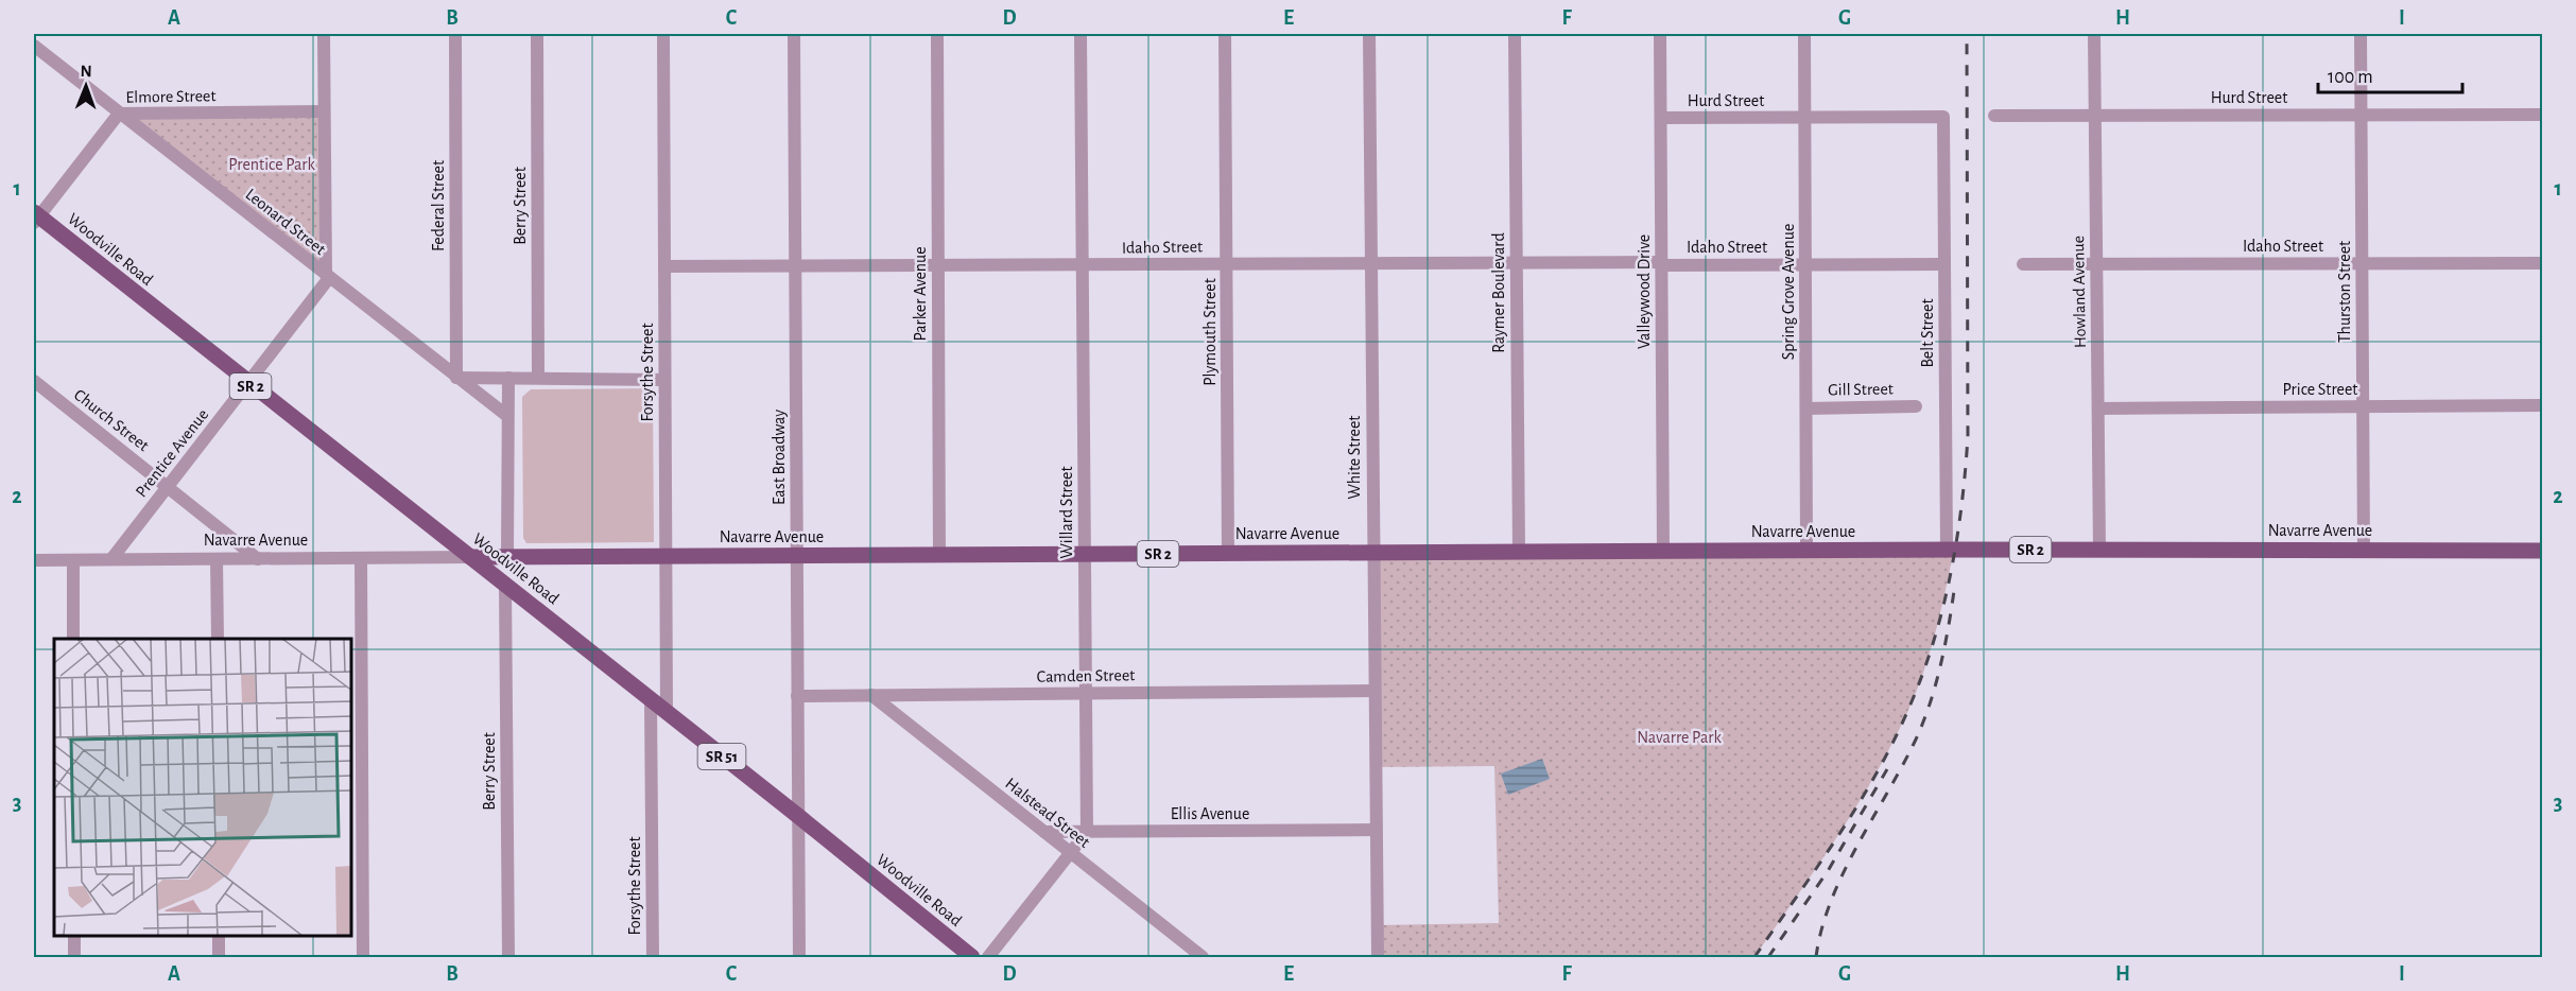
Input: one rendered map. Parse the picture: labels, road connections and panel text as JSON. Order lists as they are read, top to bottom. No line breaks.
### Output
{"streets":{"main road":["Woodville Road","SR 2","Navarre Avenue","SR 51"],"street":["Elmore Street","Hurd Street","Federal Street","Berry Street","Leonard Street","Idaho Street","Valleywood Drive","Spring Grove Avenue","Howland Avenue","Thurston Street","Raymer Boulevard","Parker Avenue","Plymouth Street","Belt Street","Forsythe Street","Gill Street","Price Street","Church Street","Prentice Avenue","East Broadway","White Street","Willard Street","Camden Street","Halstead Street","Ellis Avenue"]},"crossings":[["Elmore Street","Leonard Street"],["Elmore Street","Woodville Road"],["Hurd Street","Valleywood Drive"],["Hurd Street","Spring Grove Avenue"],["Hurd Street","Howland Avenue"],["Hurd Street","Thurston Street"],["Hurd Street","Belt Street"],["Federal Street","Leonard Street"],["Berry Street","Woodville Road"],["Leonard Street","Prentice Avenue"],["Idaho Street","Valleywood Drive"],["Idaho Street","Spring Grove Avenue"],["Idaho Street","Howland Avenue"],["Idaho Street","Thurston Street"],["Idaho Street","Raymer Boulevard"],["Idaho Street","Parker Avenue"],["Idaho Street","Plymouth Street"],["Idaho Street","Belt Street"],["Idaho Street","Forsythe Street"],["Idaho Street","East Broadway"],["Idaho Street","White Street"],["Idaho Street","Willard Street"],["Woodville Road","Forsythe Street"],["Woodville Road","Prentice Avenue"],["Woodville Road","East Broadway"],["Woodville Road","Navarre Avenue"],["Valleywood Drive","Navarre Avenue"],["Spring Grove Avenue","Gill Street"],["Spring Grove Avenue","Navarre Avenue"],["Howland Avenue","Price Street"],["Howland Avenue","Navarre Avenue"],["Thurston Street","Price Street"],["Thurston Street","Navarre Avenue"],["Raymer Boulevard","Navarre Avenue"],["Parker Avenue","Navarre Avenue"],["Plymouth Street","Navarre Avenue"],["Belt Street","Navarre Avenue"],["Forsythe Street","Navarre Avenue"],["Church Street","Prentice Avenue"],["Church Street","Navarre Avenue"],["Prentice Avenue","Navarre Avenue"],["East Broadway","Navarre Avenue"],["East Broadway","Camden Street"],["White Street","Navarre Avenue"],["White Street","Camden Street"],["White Street","Ellis Avenue"],["Willard Street","Navarre Avenue"],["Willard Street","Camden Street"],["Willard Street","Ellis Avenue"],["Camden Street","Halstead Street"],["Halstead Street","Ellis Avenue"]],"parks":["Prentice Park","Navarre Park"],"scale_bar":"100 m","north":"top","grid":{"columns":["A","B","C","D","E","F","G","H","I"],"rows":["1","2","3"]}}
